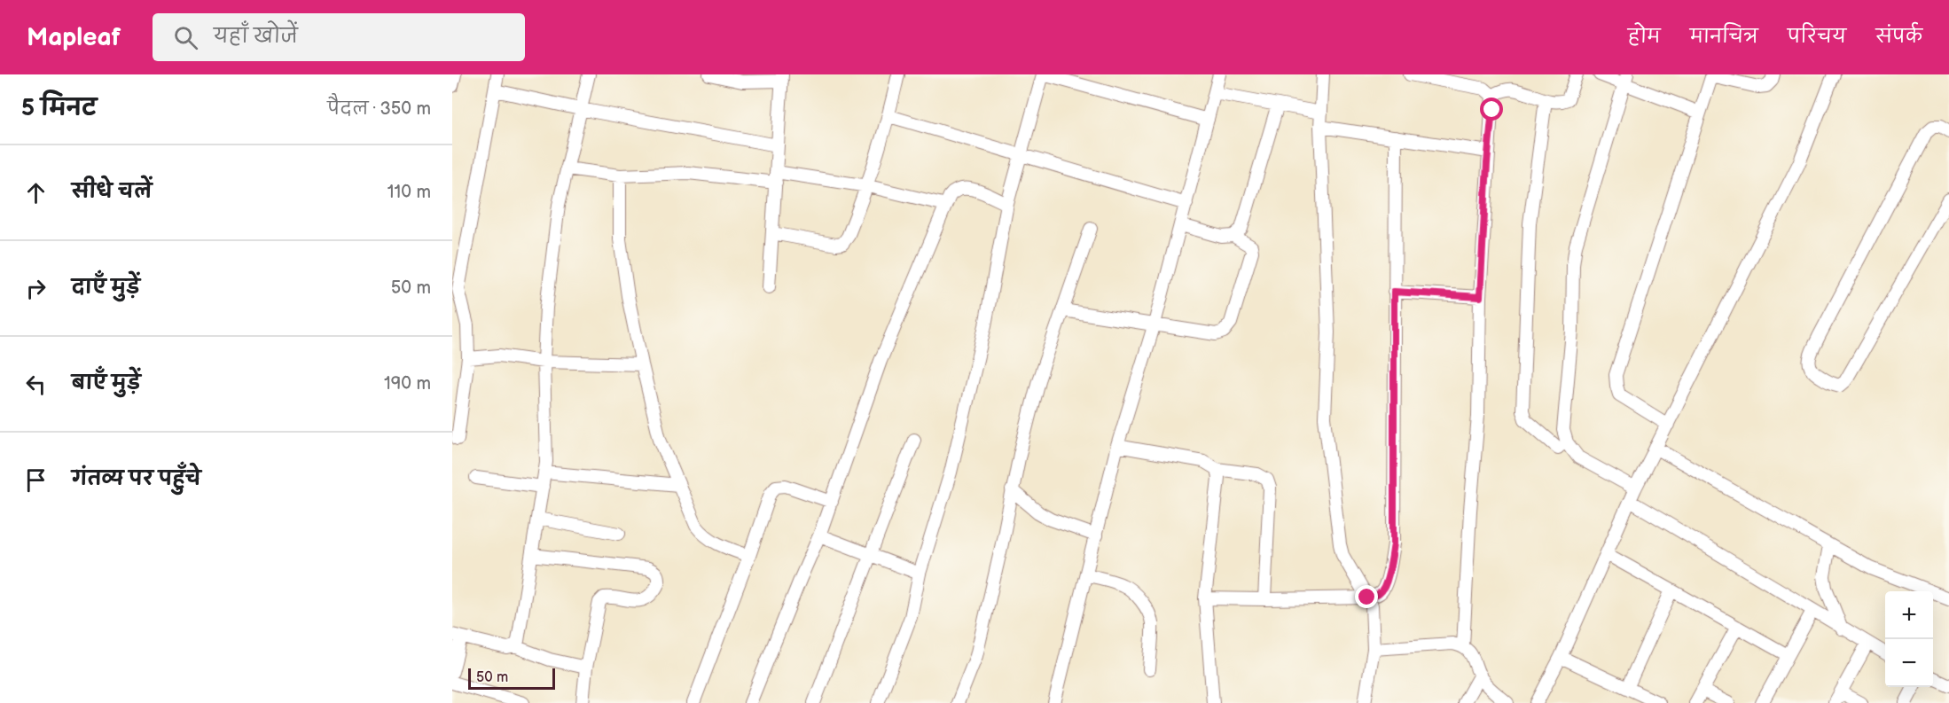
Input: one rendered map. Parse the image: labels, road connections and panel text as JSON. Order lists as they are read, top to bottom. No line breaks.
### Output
{"scale_bar":"50 m","page":{"header":"Mapleaf","search":"यहाँ खोजें","nav":["होम","मानचित्र","परिचय","संपर्क"],"heading":["5 मिनट","पैदल · 350 m"],"list":[["सीधे चलें","110 m"],["दाएँ मुड़ें","50 m"],["बाएँ मुड़ें","190 m"],"गंतव्य पर पहुँचे"],"map_buttons":["+","−"],"scale":"50 m"}}
